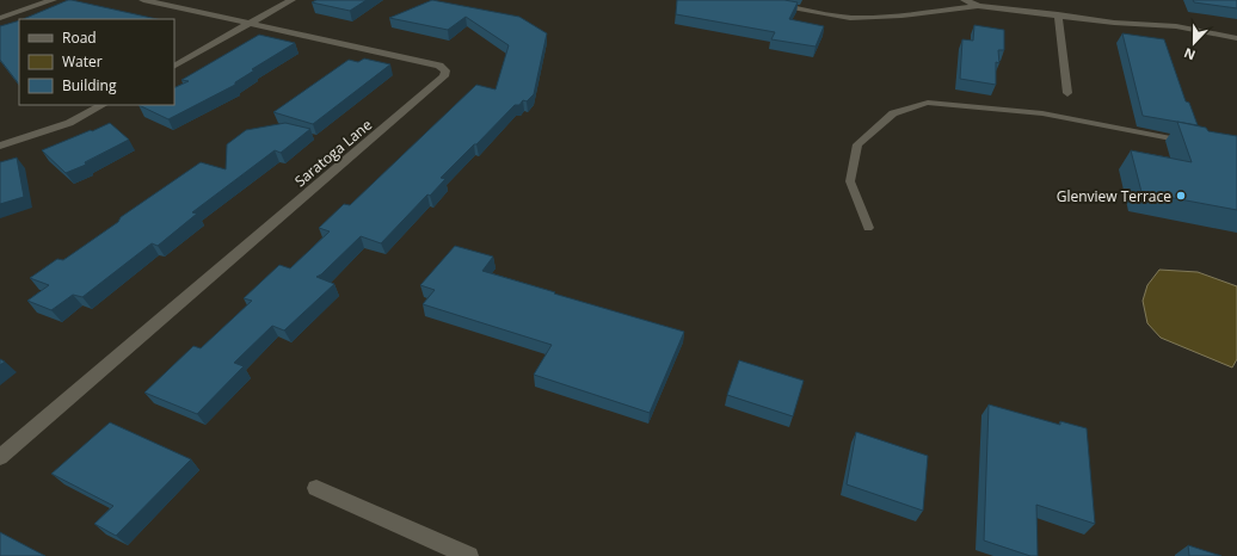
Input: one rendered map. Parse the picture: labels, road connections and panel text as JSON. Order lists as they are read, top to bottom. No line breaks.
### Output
{"streets":{"street":["Saratoga Lane"]},"places":["Glenview Terrace"],"legend":["Road","Water","Building"],"north":"bottom"}
